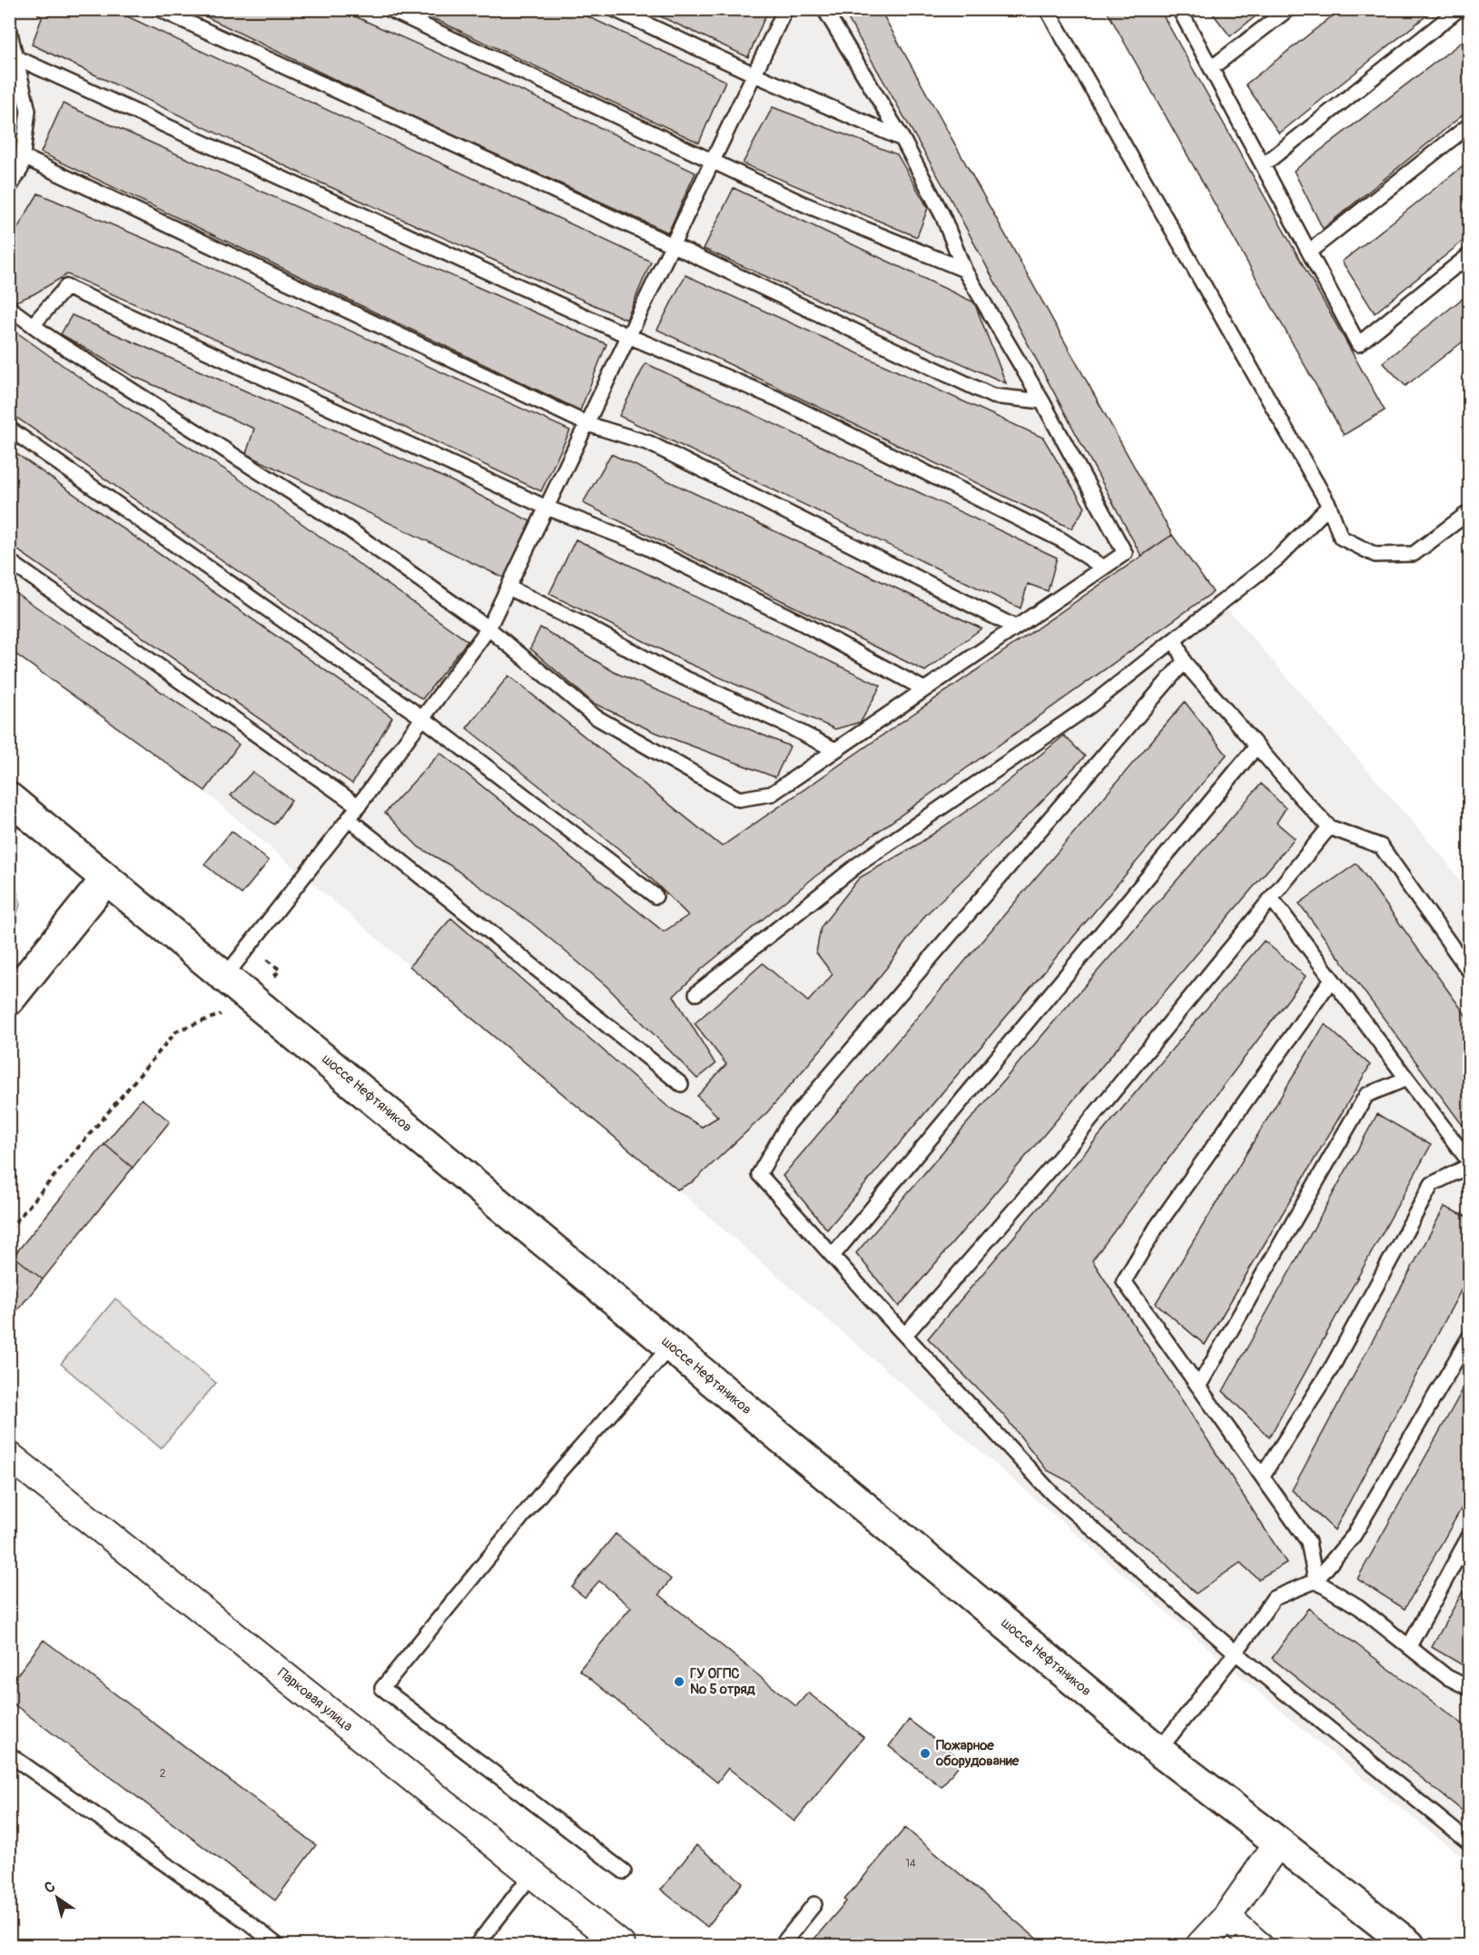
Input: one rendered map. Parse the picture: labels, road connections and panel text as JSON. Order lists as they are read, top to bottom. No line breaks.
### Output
{"streets":{"main road":["шоссе Нефтяников"],"street":["Парковая улица"]},"places":["ГУ ОГПС № 5 отряд","Пожарное оборудование"],"house_numbers":["2","14"],"north":"top left"}
